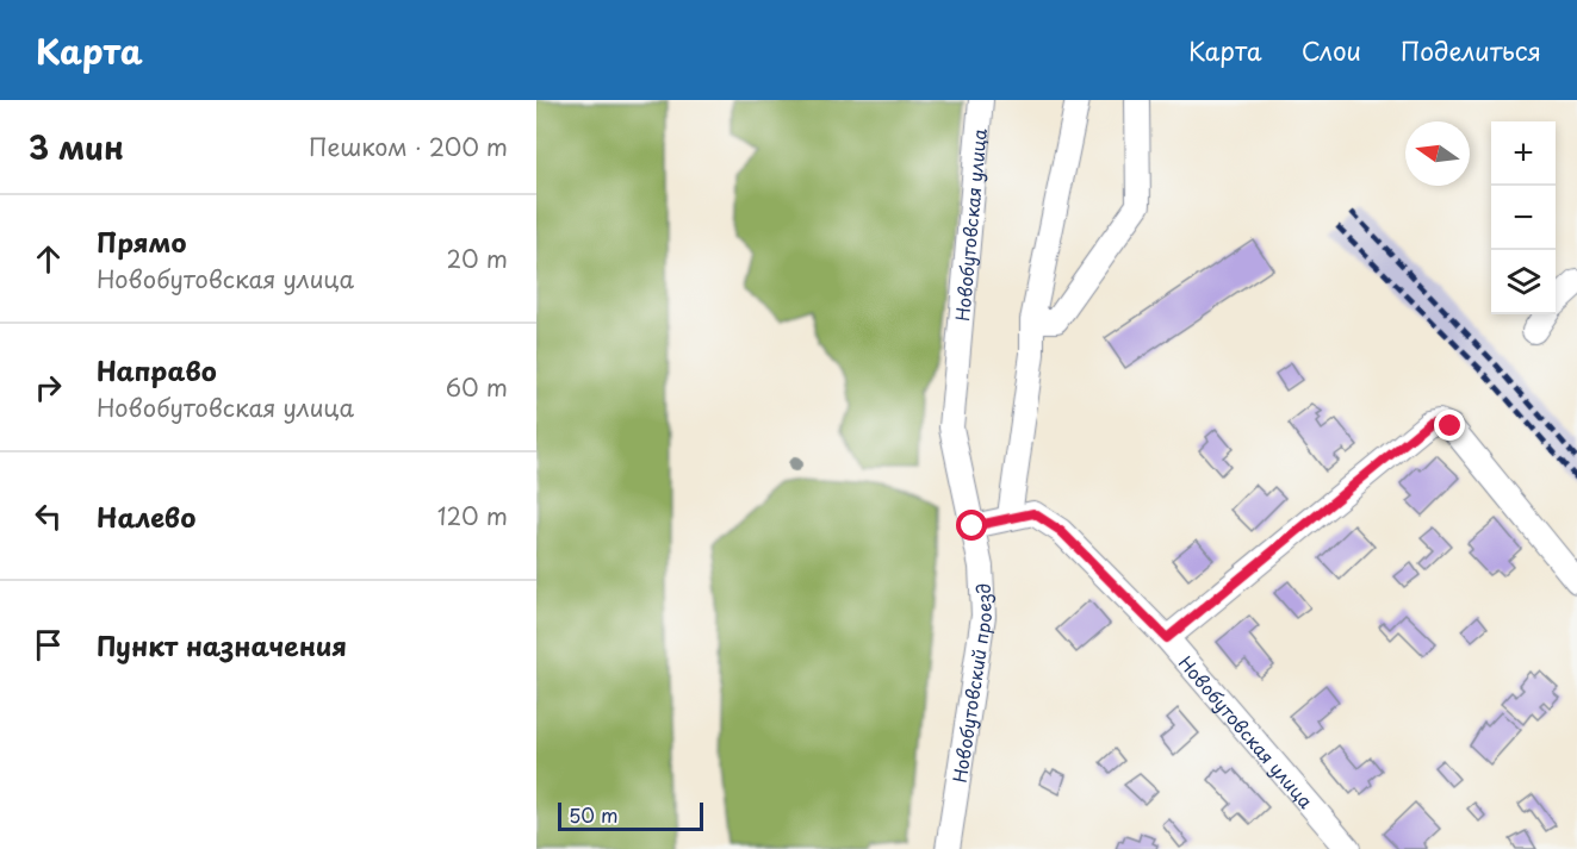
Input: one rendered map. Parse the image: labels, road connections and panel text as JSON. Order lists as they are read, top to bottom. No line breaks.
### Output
{"streets":{"street":["Новобутовская улица","Новобутовский проезд"]},"crossings":[["Новобутовская улица","Новобутовский проезд"]],"scale_bar":"50 m","north":"left","page":{"header":"Карта","nav":["Карта","Слои","Поделиться"],"heading":["3 мин","Пешком · 200 m"],"map_buttons":["+","−"],"list":[["Прямо","Новобутовская улица","20 m"],["Направо","Новобутовская улица","60 m"],["Налево","120 m"],"Пункт назначения"],"scale":"50 m"}}
